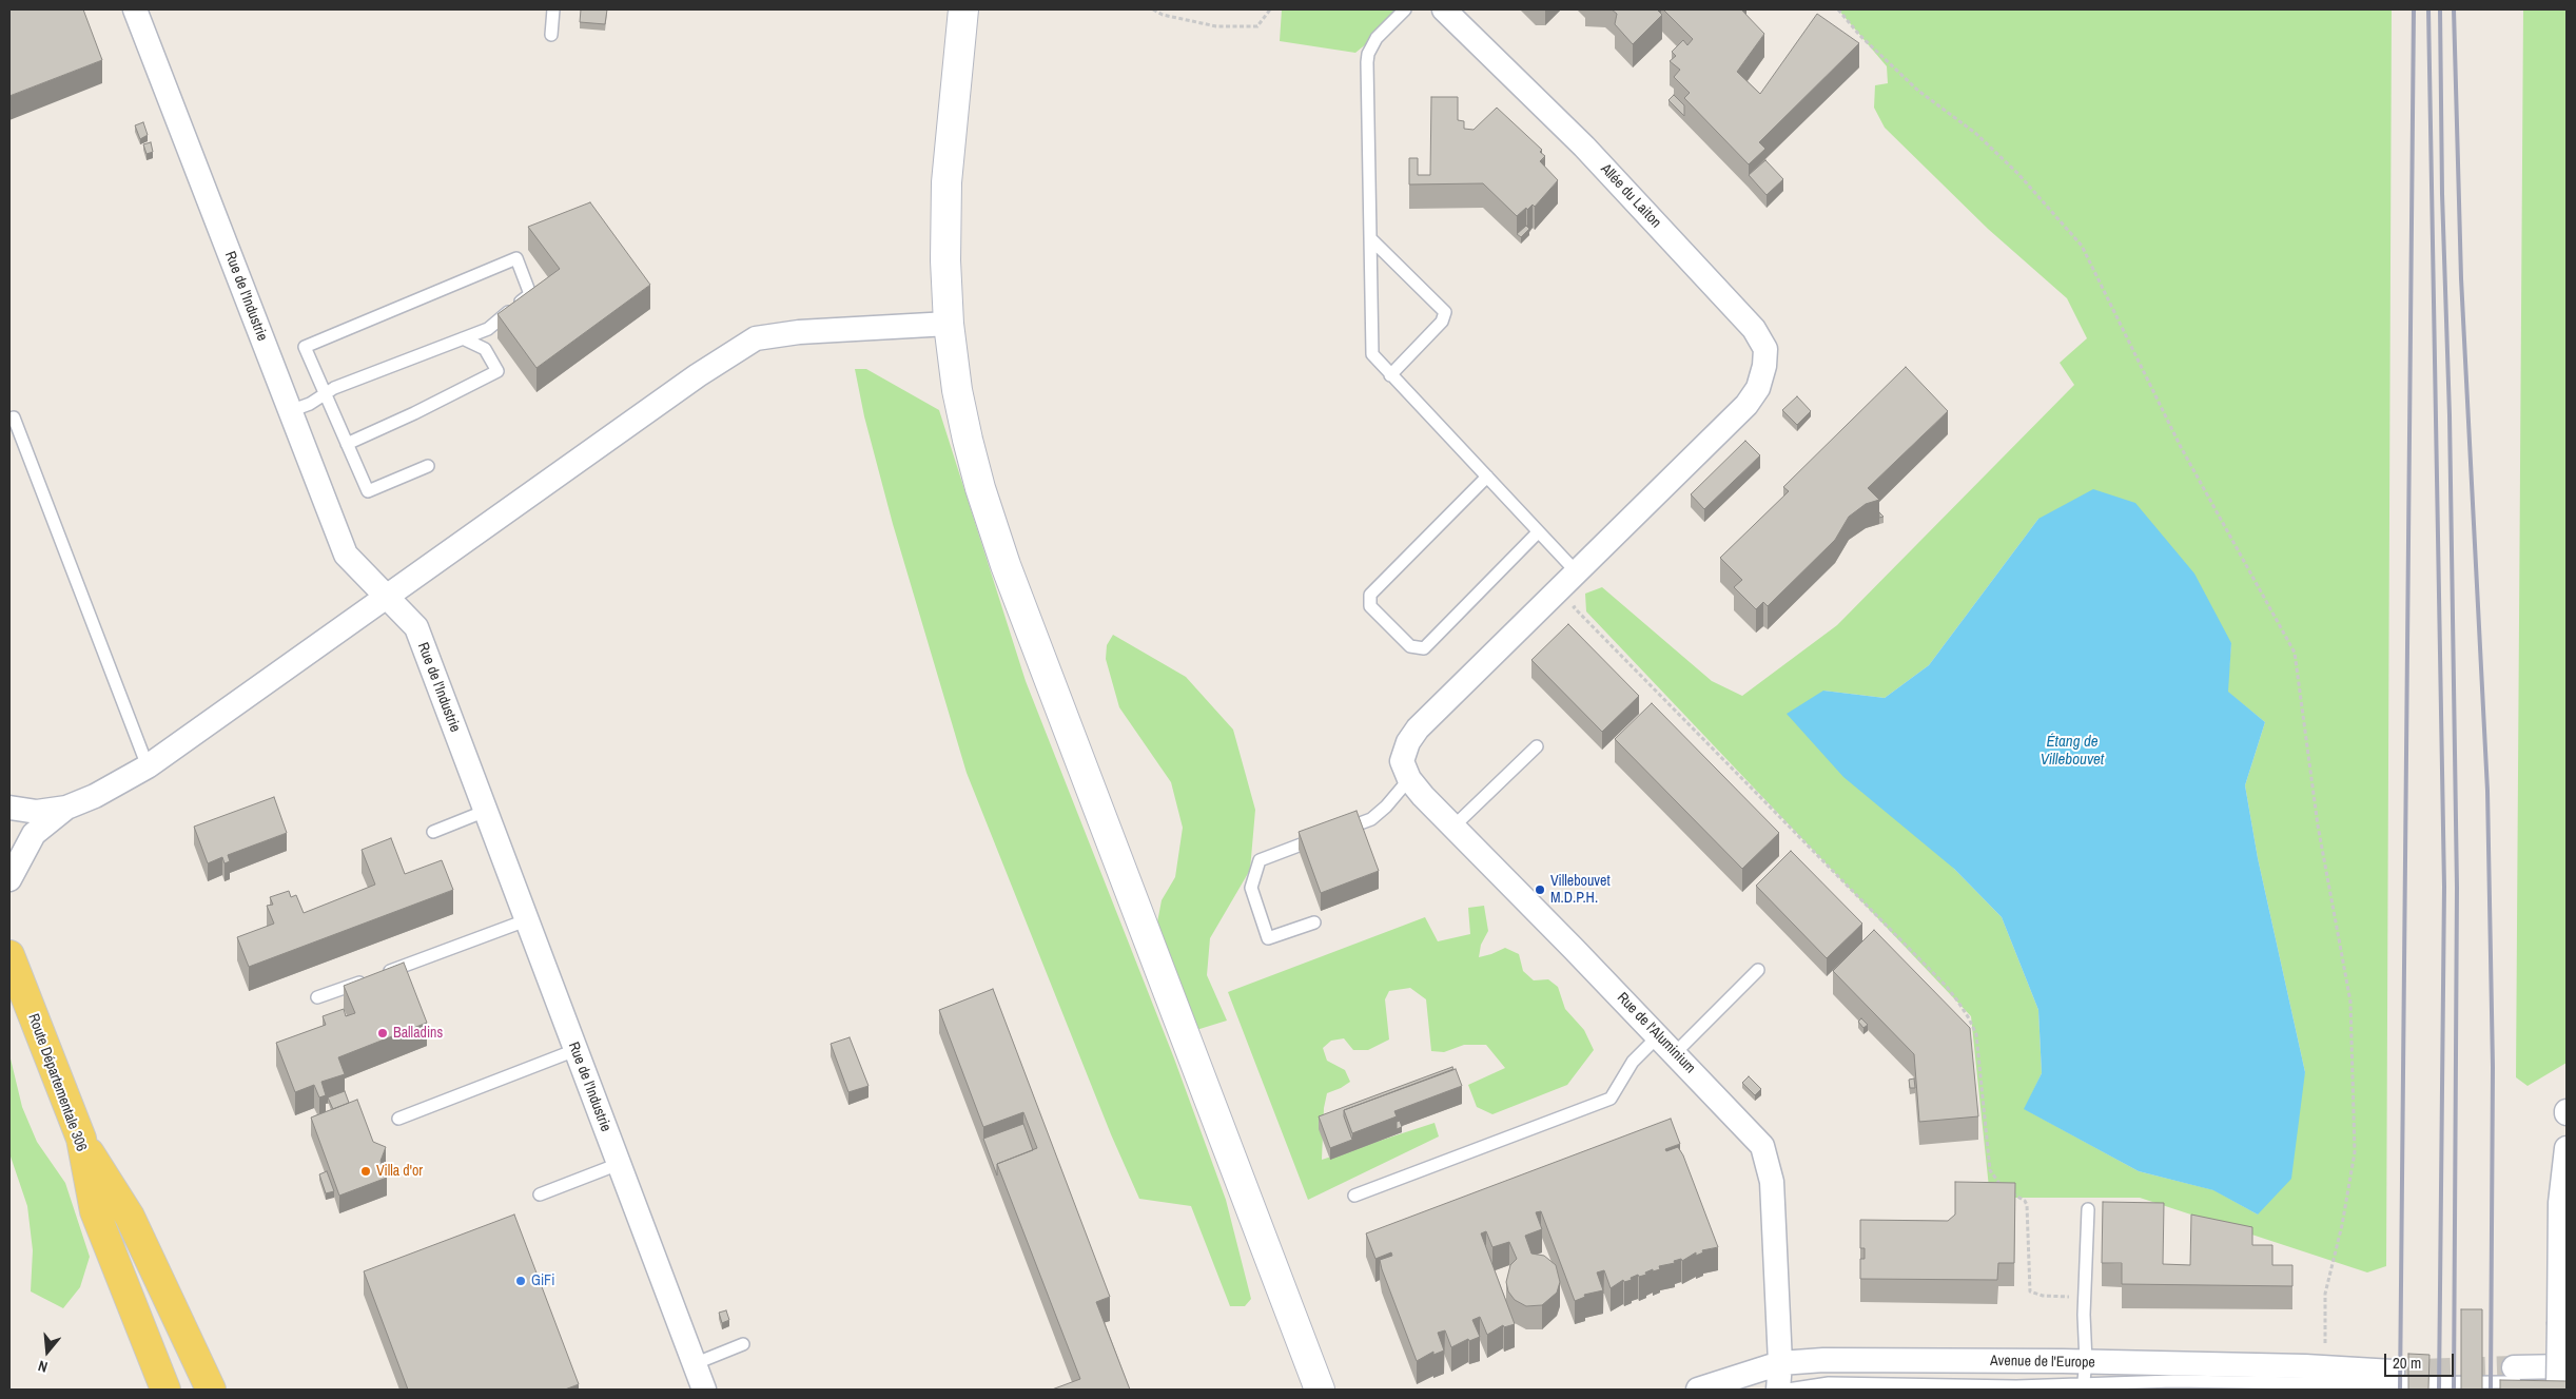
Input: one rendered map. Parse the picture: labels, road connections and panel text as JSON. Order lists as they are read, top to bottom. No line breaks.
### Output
{"streets":{"main road":["Route Départementale 306"],"street":["Allée du Laiton","Rue de l'Industrie","Rue de l'Aluminium","Avenue de l'Europe"]},"crossings":[["Allée du Laiton","Rue de l'Aluminium"],["Rue de l'Aluminium","Avenue de l'Europe"]],"water":["Étang de Villebouvet"],"places":["Villebouvet M.D.P.H.","Balladins","Villa d'or","GiFi"],"scale_bar":"20 m","north":"bottom"}
